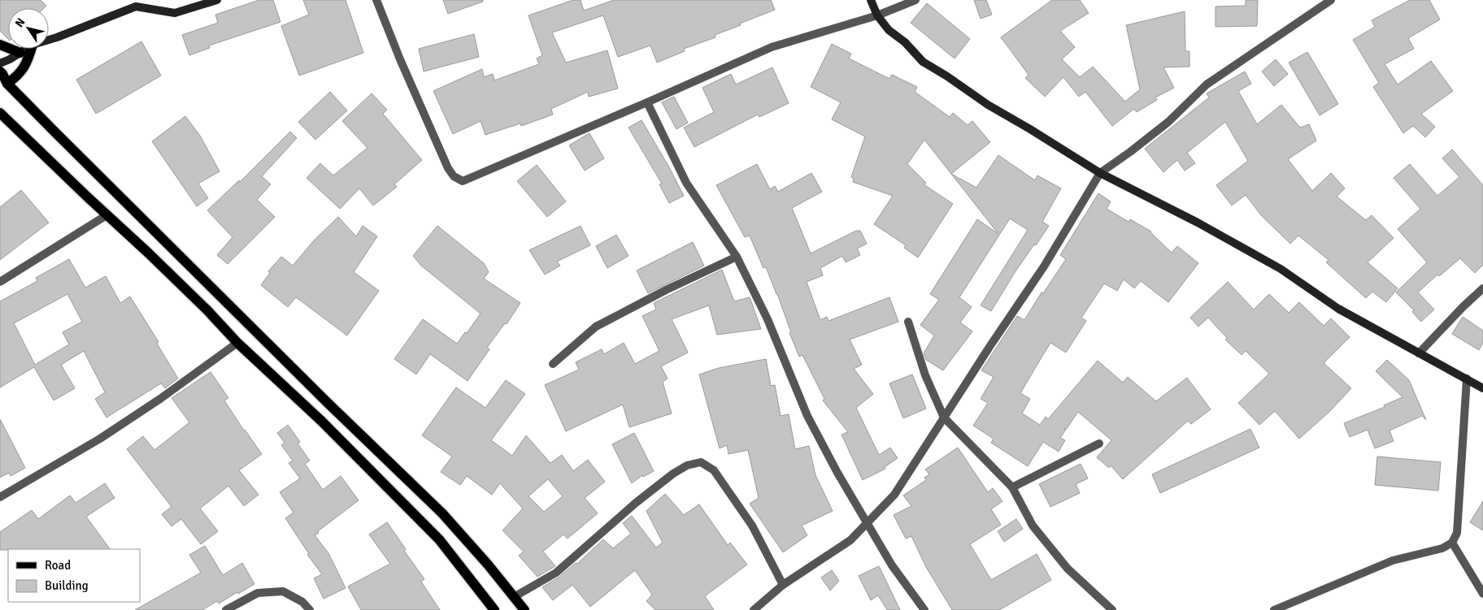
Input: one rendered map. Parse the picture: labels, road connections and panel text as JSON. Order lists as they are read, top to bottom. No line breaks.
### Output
{"legend":["Road","Building"],"north":"top left"}
